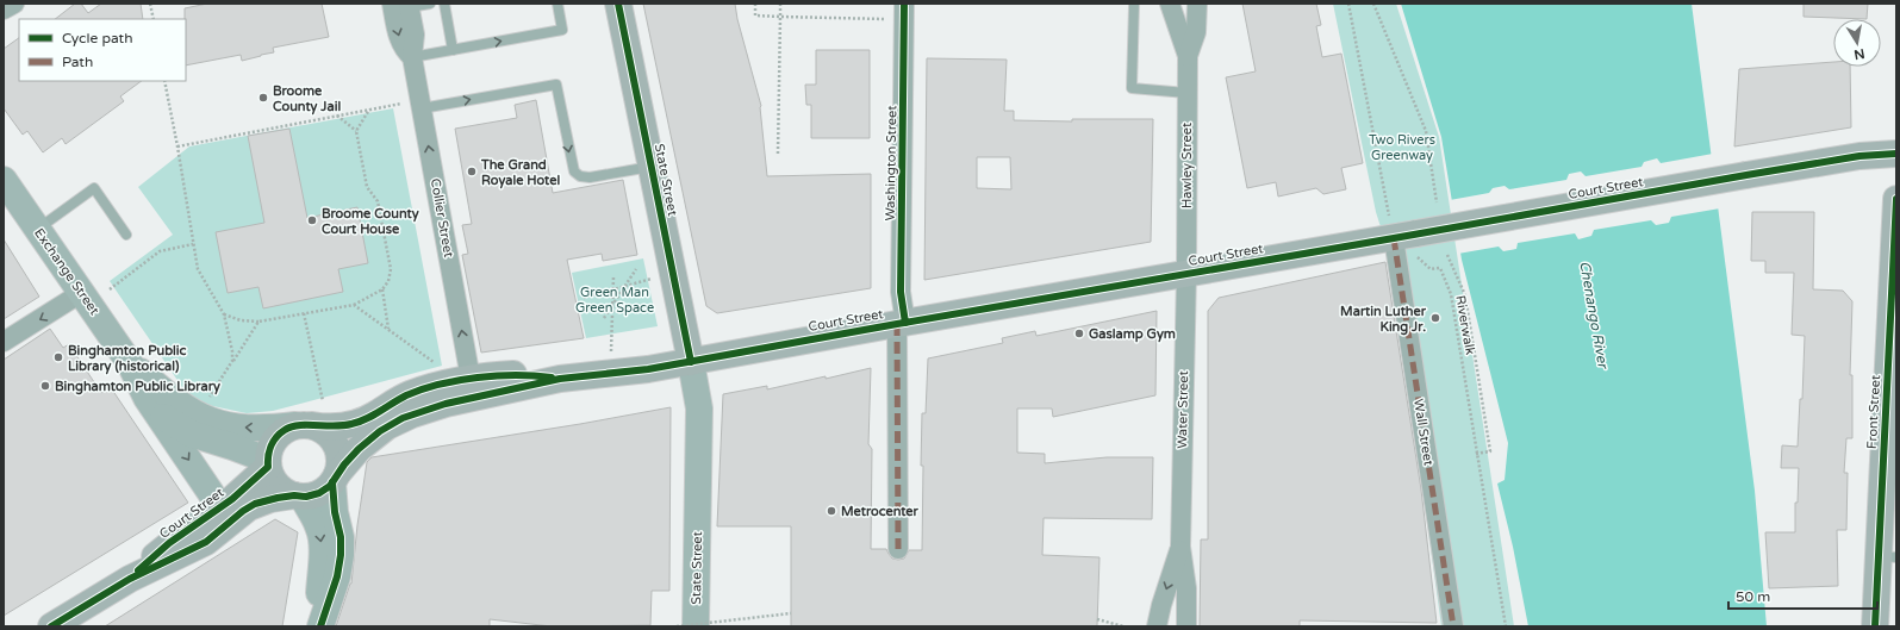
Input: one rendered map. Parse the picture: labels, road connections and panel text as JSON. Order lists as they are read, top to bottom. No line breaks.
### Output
{"streets":{"main road":["State Street","Court Street","Exchange Street","Front Street"],"street":["Washington Street","Hawley Street","Collier Street","Water Street","Wall Street"],"path":["Riverwalk"]},"crossings":[["Washington Street","Court Street"],["Hawley Street","Court Street"],["Hawley Street","Water Street"],["State Street","Court Street"],["Court Street","Collier Street"],["Court Street","Exchange Street"],["Court Street","Riverwalk"],["Court Street","Water Street"],["Court Street","Wall Street"],["Riverwalk","Wall Street"]],"one_way":["Collier Street"],"water":["Chenango River"],"parks":["Two Rivers Greenway","Green Man Green Space"],"places":["Broome County Jail","The Grand Royale Hotel","Broome County Court House","Martin Luther King Jr.","Gaslamp Gym","Binghamton Public Library (historical)","Binghamton Public Library","Metrocenter"],"legend":["Cycle path","Path"],"scale_bar":"50 m","north":"bottom"}
